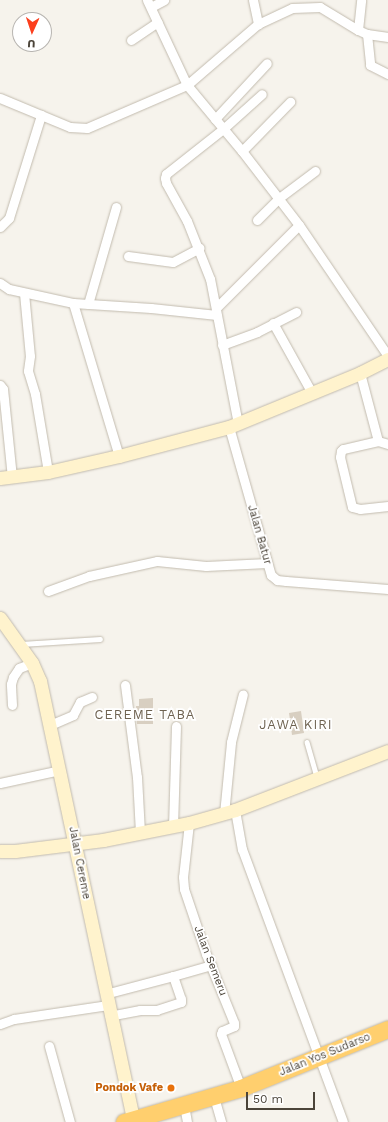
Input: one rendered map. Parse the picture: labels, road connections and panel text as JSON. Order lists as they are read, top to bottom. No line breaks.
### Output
{"streets":{"highway":["Jalan Yos Sudarso"],"street":["Jalan Batur","Jalan Cereme","Jalan Semeru"]},"crossings":[["Jalan Cereme","Jalan Yos Sudarso"],["Jalan Semeru","Jalan Yos Sudarso"]],"districts":["CEREME TABA","JAWA KIRI"],"places":["Pondok Vafe"],"scale_bar":"50 m","north":"bottom"}
